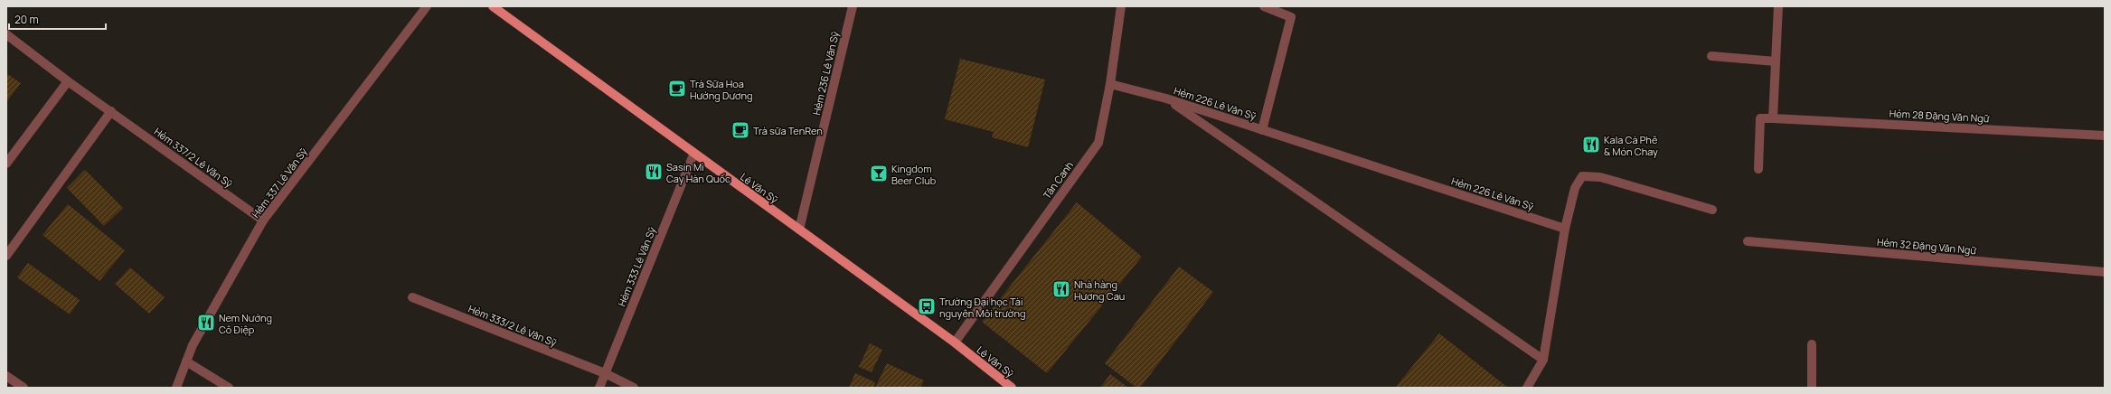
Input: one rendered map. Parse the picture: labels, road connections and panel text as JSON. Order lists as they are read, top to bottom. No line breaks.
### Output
{"streets":{"main road":["Lê Văn Sỹ"],"street":["Hẻm 236 Lê Văn Sỹ","Hẻm 226 Lê Văn Sỹ","Hẻm 28 Đặng Văn Ngữ","Hẻm 337/2 Lê Văn Sỹ","Tân Canh","Hẻm 337 Lê Văn Sỹ","Hẻm 32 Đặng Văn Ngữ","Hẻm 333 Lê Văn Sỹ","Hẻm 333/2 Lê Văn Sỹ"]},"crossings":[["Hẻm 236 Lê Văn Sỹ","Lê Văn Sỹ"],["Hẻm 337/2 Lê Văn Sỹ","Hẻm 337 Lê Văn Sỹ"],["Tân Canh","Lê Văn Sỹ"],["Lê Văn Sỹ","Hẻm 333 Lê Văn Sỹ"],["Hẻm 333 Lê Văn Sỹ","Hẻm 333/2 Lê Văn Sỹ"]],"places":{"cafe":["Trà Sữa Hoa Hướng Dương","Trà sữa TenRen"],"restaurant":["Kala Cà Phê & Món Chay","Sasin Mì Cay Hàn Quốc","Nhà hàng Hương Cau","Nem Nướng Cô Điệp"],"bar":["Kingdom Beer Club"],"bus stop":["Trường Đại học Tài nguyên Môi trường"]},"scale_bar":"20 m"}
